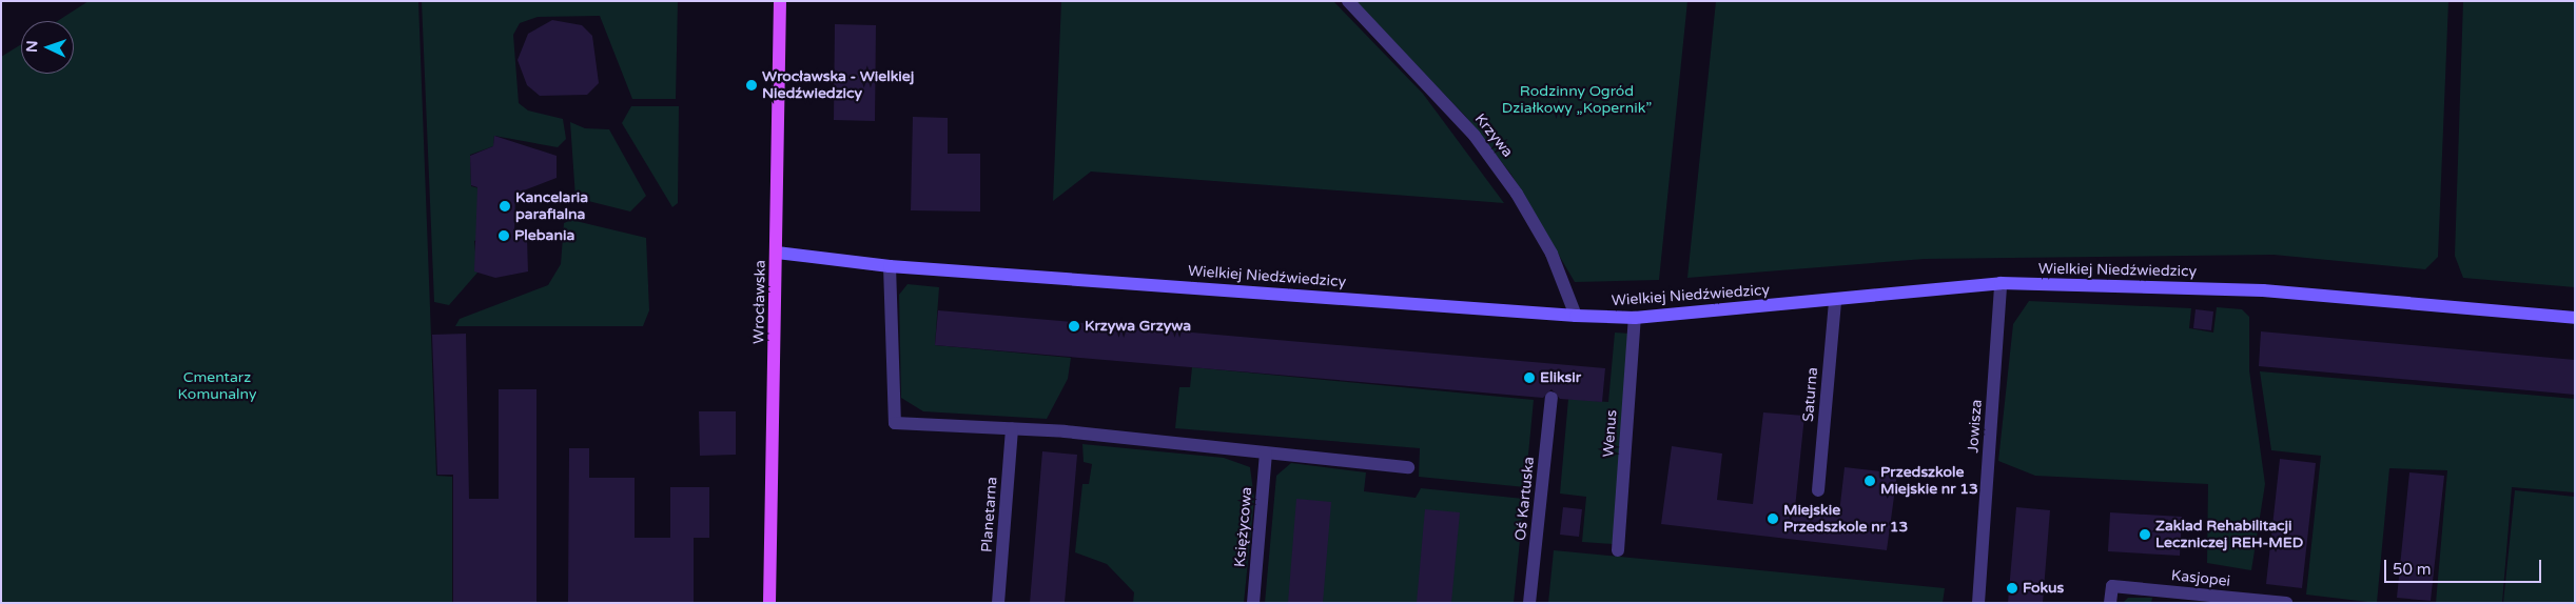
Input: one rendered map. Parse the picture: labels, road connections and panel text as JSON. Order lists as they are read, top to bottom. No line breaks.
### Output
{"streets":{"main road":["Wrocławska"],"street":["Krzywa","Wielkiej Niedźwiedzicy","Saturna","Jowisza","Wenus","Oś Kartuska","Planetarna","Księżycowa","Kasjopei"]},"crossings":[["Krzywa","Wielkiej Niedźwiedzicy"],["Wielkiej Niedźwiedzicy","Wrocławska"],["Wielkiej Niedźwiedzicy","Saturna"],["Wielkiej Niedźwiedzicy","Jowisza"],["Wielkiej Niedźwiedzicy","Wenus"]],"parks":["Rodzinny Ogród Działkowy „Kopernik”","Cmentarz Komunalny"],"places":["Wrocławska - Wielkiej Niedźwiedzicy","Kancelaria parafialna","Plebania","Krzywa Grzywa","Eliksir","Przedszkole Miejskie nr 13","Miejskie Przedszkole nr 13","Zaklad Rehabilitacji Leczniczej REH-MED","Fokus"],"scale_bar":"50 m","north":"left"}
